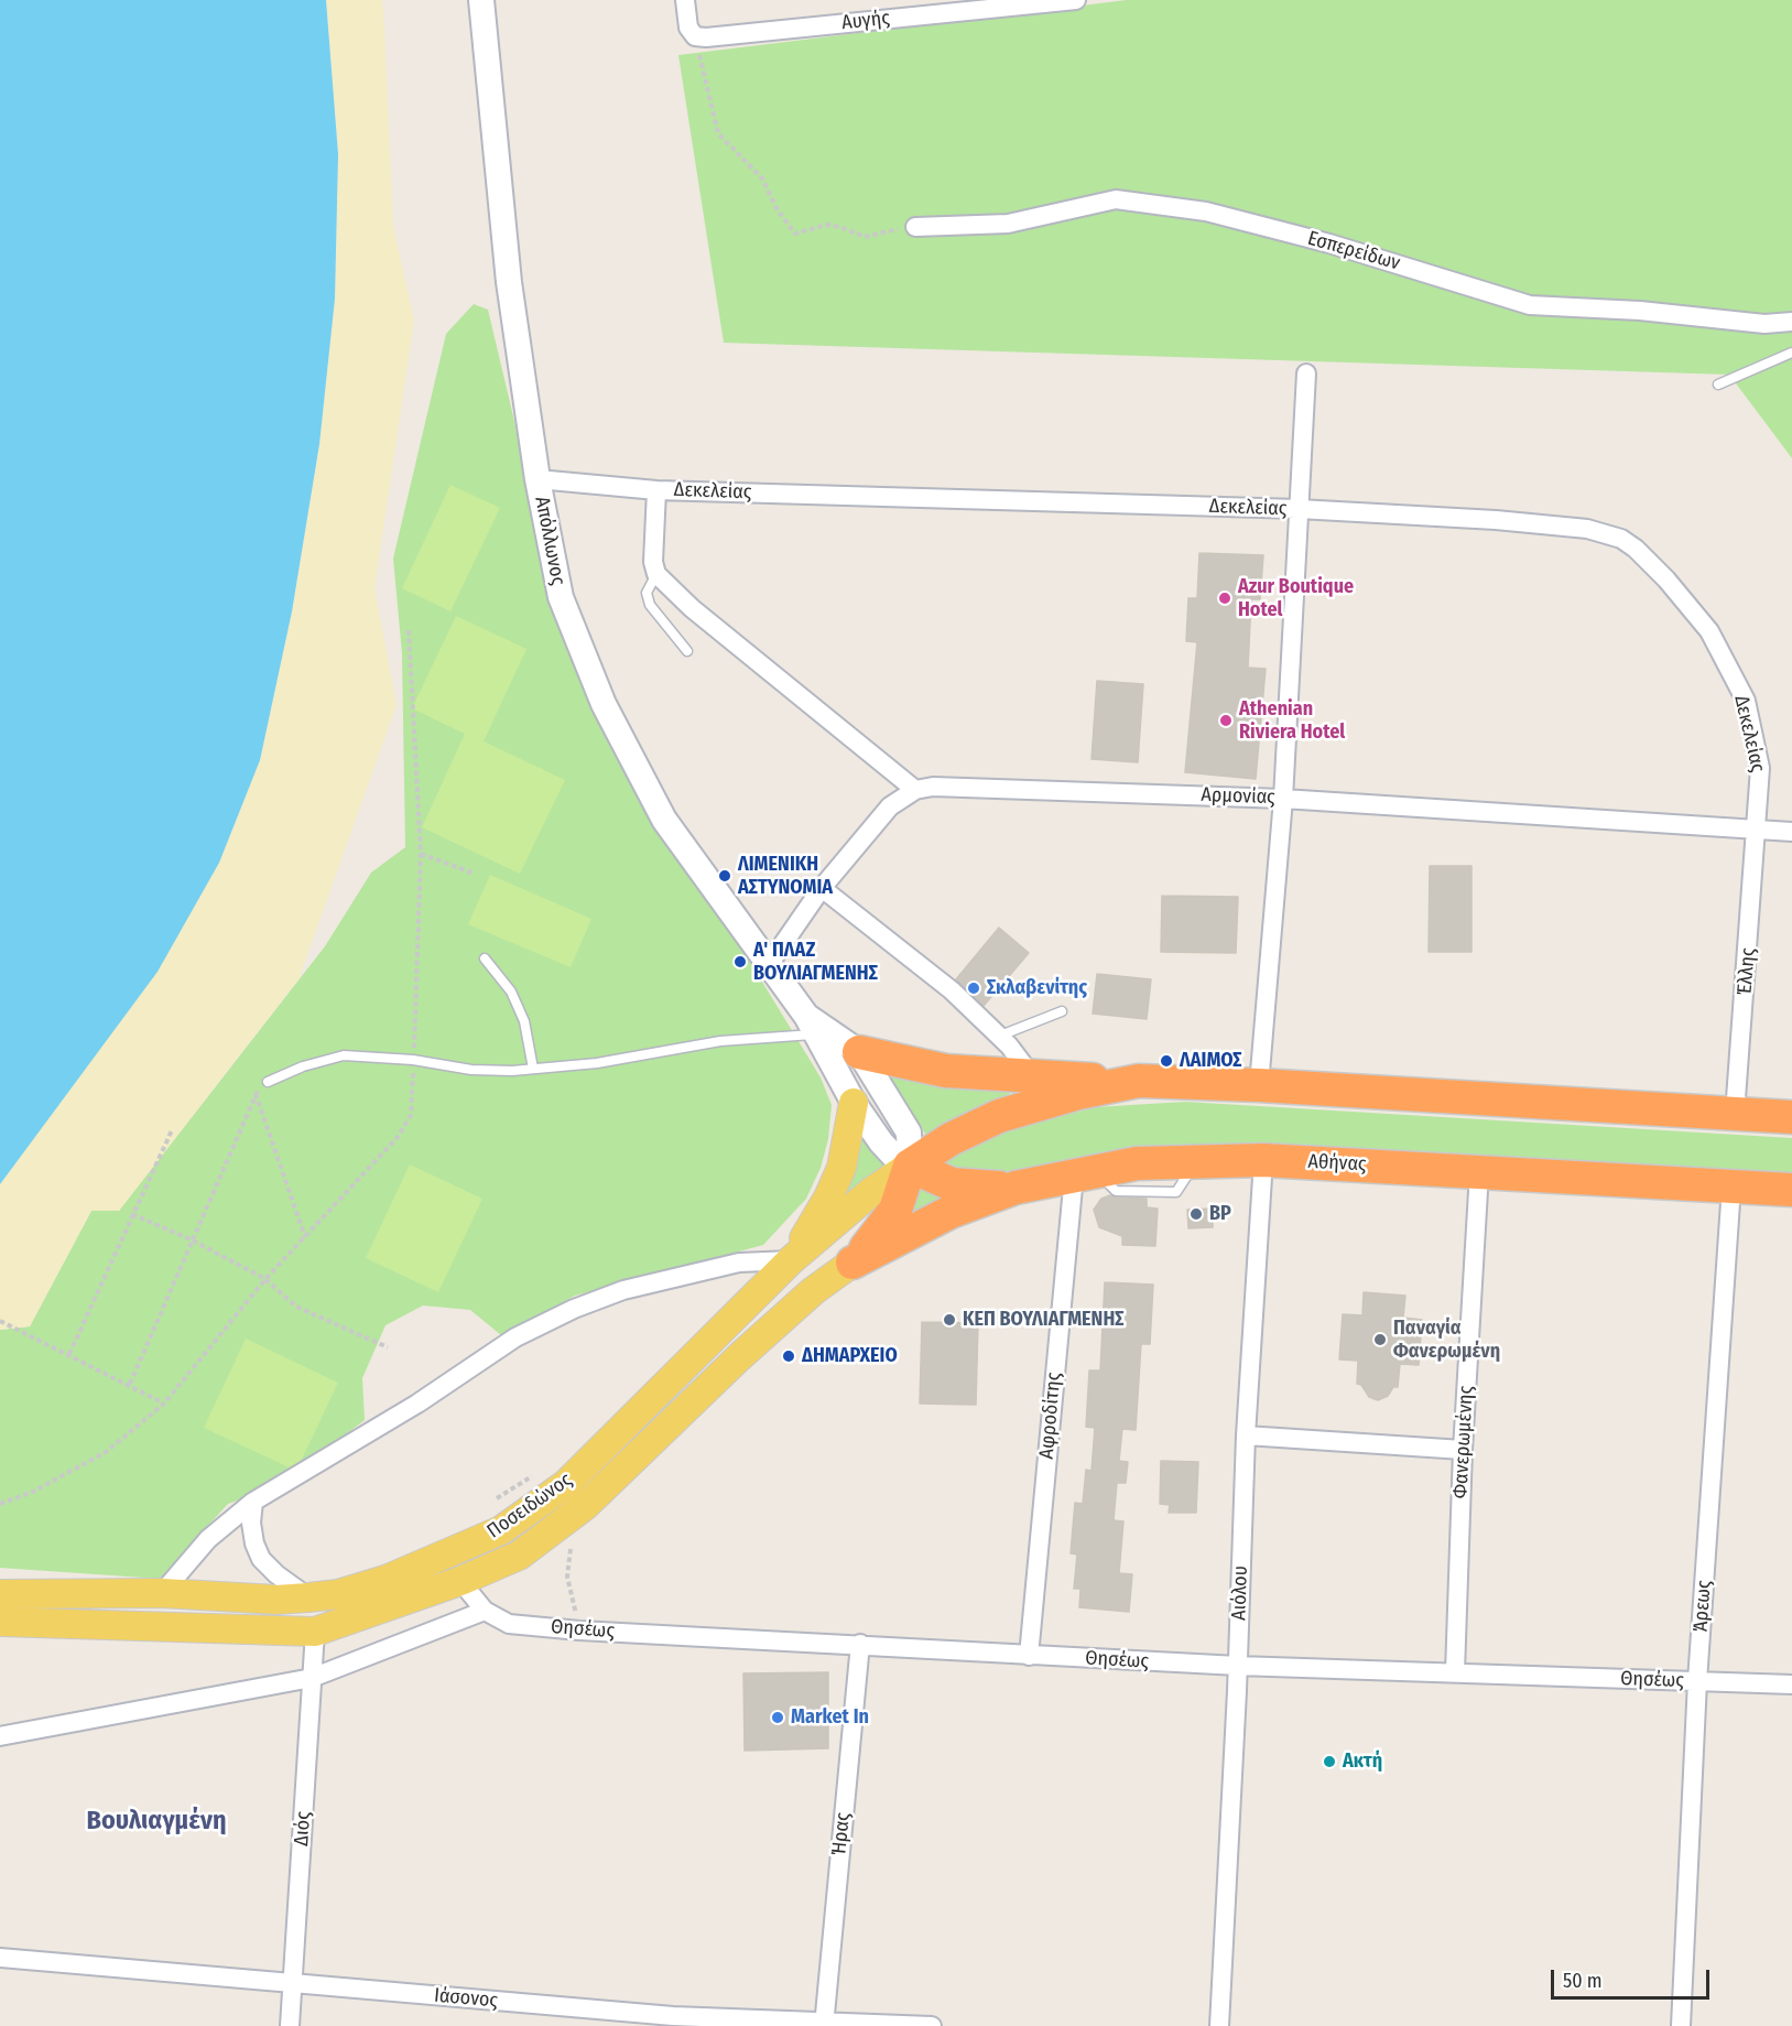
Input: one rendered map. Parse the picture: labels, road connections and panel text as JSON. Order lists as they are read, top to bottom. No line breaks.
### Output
{"streets":{"highway":["Αθήνας","Ποσειδώνος"],"street":["Αυγής","Εσπερείδων","Δεκελείας","Απόλλωνος","Αρμονίας","Έλλης","Αφροδίτης","Φανερωμένης","Αιόλου","Άρεως","Θησέως","Διός","Ήρας","Ιάσονος"]},"crossings":[["Δεκελείας","Απόλλωνος"],["Δεκελείας","Αρμονίας"],["Δεκελείας","Έλλης"],["Απόλλωνος","Αρμονίας"],["Αρμονίας","Έλλης"],["Αθήνας","Αφροδίτης"],["Αθήνας","Φανερωμένης"],["Αθήνας","Ποσειδώνος"],["Αθήνας","Αιόλου"],["Αθήνας","Άρεως"],["Αφροδίτης","Θησέως"],["Φανερωμένης","Θησέως"],["Ποσειδώνος","Θησέως"],["Ποσειδώνος","Διός"],["Αιόλου","Θησέως"],["Άρεως","Θησέως"],["Θησέως","Ήρας"],["Διός","Ιάσονος"],["Ήρας","Ιάσονος"]],"districts":["Βουλιαγμένη"],"places":["Azur Boutique Hotel","Athenian Riviera Hotel","ΛΙΜΕΝΙΚΗ ΑΣΤΥΝΟΜΙΑ","Α' ΠΛΑΖ ΒΟΥΛΙΑΓΜΕΝΗΣ","Σκλαβενίτης","ΛΑΙΜΟΣ","BP","ΚΕΠ ΒΟΥΛΙΑΓΜΕΝΗΣ","Παναγία Φανερωμένη","ΔΗΜΑΡΧΕΙΟ","Market In","Ακτή"],"scale_bar":"50 m"}
